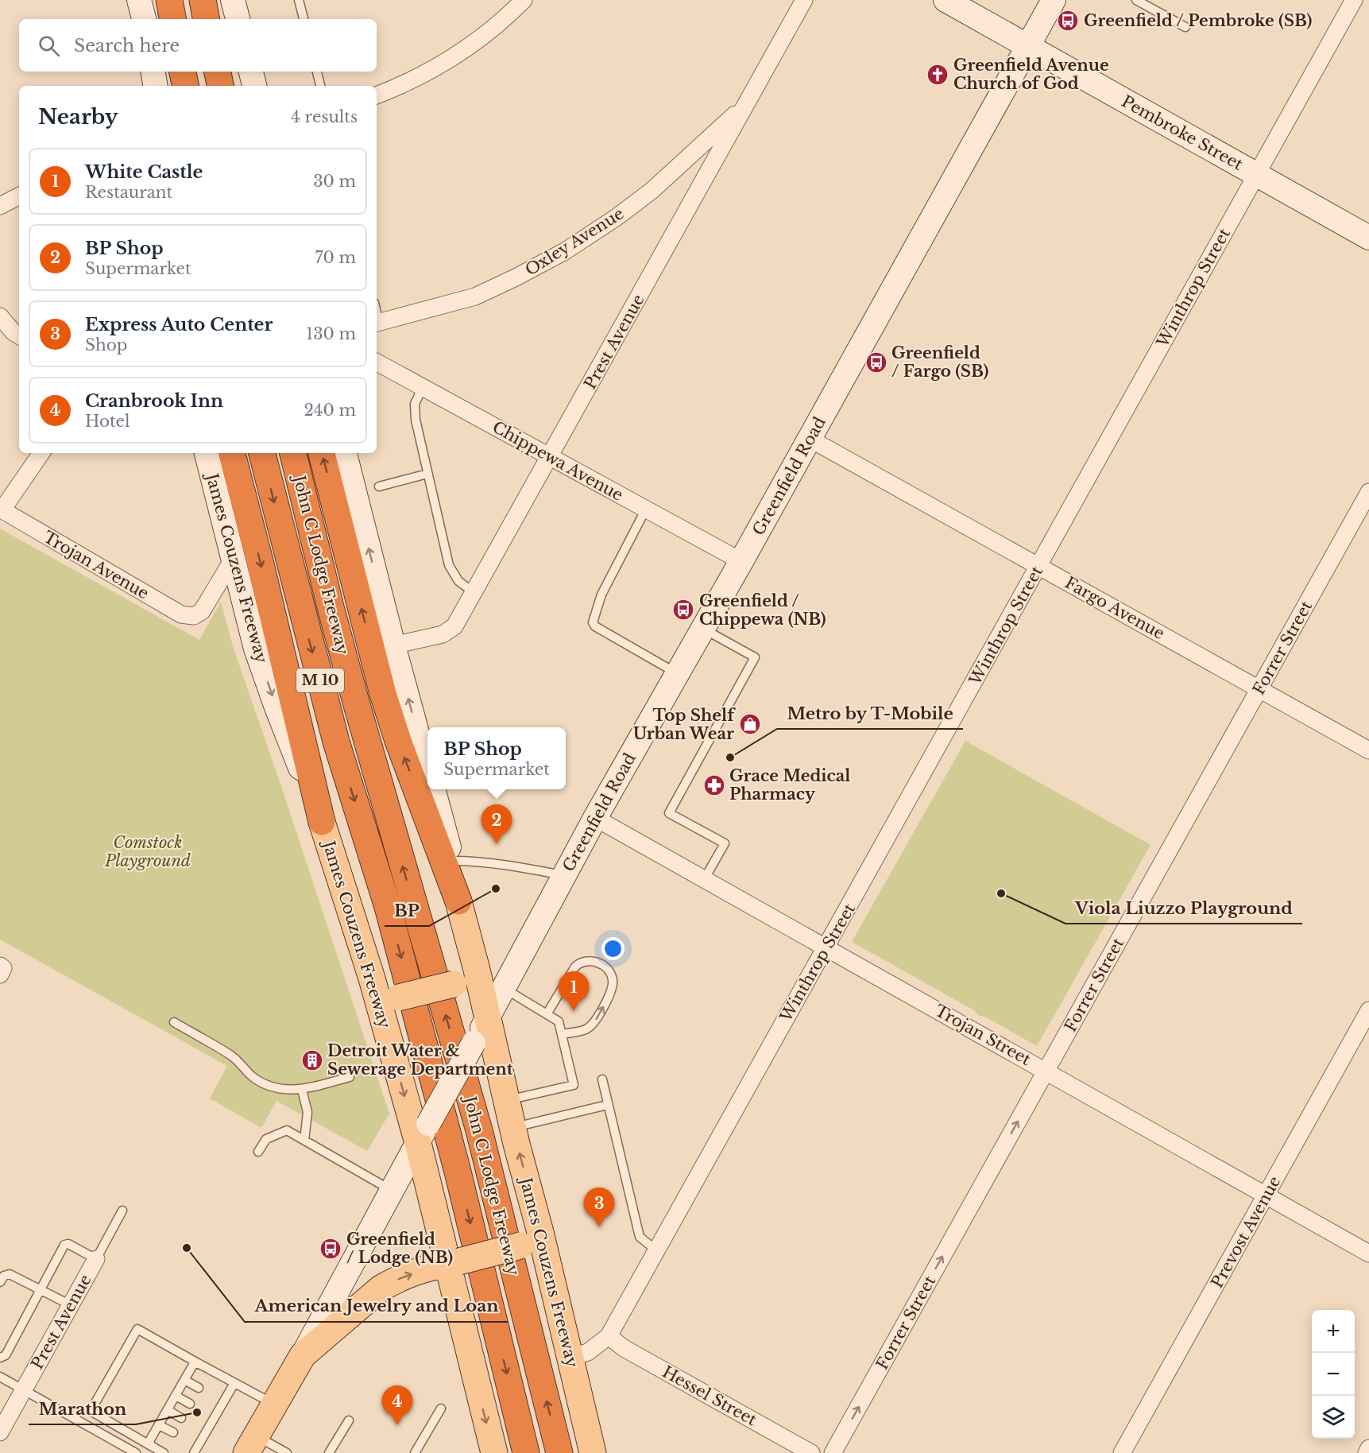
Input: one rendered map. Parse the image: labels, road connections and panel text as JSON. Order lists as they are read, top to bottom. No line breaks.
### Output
{"streets":{"highway":["John C Lodge Freeway","M 10"],"main road":["Pembroke Street","Greenfield Road","James Couzens Freeway"],"street":["Oxley Avenue","Winthrop Street","Prest Avenue","Chippewa Avenue","Trojan Avenue","Fargo Avenue","Forrer Street","Trojan Street","Prevost Avenue","Hessel Street"]},"crossings":[["Pembroke Street","Winthrop Street"],["Pembroke Street","Greenfield Road"],["Oxley Avenue","Prest Avenue"],["Winthrop Street","James Couzens Freeway"],["Winthrop Street","Fargo Avenue"],["Winthrop Street","Trojan Street"],["Winthrop Street","Hessel Street"],["Prest Avenue","Chippewa Avenue"],["Chippewa Avenue","Greenfield Road"],["Greenfield Road","James Couzens Freeway"],["Greenfield Road","Fargo Avenue"],["Greenfield Road","Trojan Street"],["Trojan Avenue","James Couzens Freeway"],["Fargo Avenue","Forrer Street"],["Forrer Street","Trojan Street"],["Trojan Street","Prevost Avenue"]],"one_way":["Forrer Street"],"parks":["Comstock Playground"],"places":{"bus stop":["Greenfield / Pembroke (SB)","Greenfield / Fargo (SB)","Greenfield / Chippewa (NB)","Greenfield / Lodge (NB)"],"church":["Greenfield Avenue Church of God"],"shop":["Top Shelf Urban Wear"],"other":["Metro by T-Mobile","BP","Viola Liuzzo Playground","American Jewelry and Loan","Marathon"],"pharmacy":["Grace Medical Pharmacy"],"building":["Detroit Water & Sewerage Department"]},"page":{"search":"Search here","heading":["Nearby","4 results"],"list":[{"mark":"1","name":"White Castle","note":"Restaurant","value":"30 m"},{"mark":"2","name":"BP Shop","note":"Supermarket","value":"70 m"},{"mark":"3","name":"Express Auto Center","note":"Shop","value":"130 m"},{"mark":"4","name":"Cranbrook Inn","note":"Hotel","value":"240 m"}],"popup":["BP Shop","Supermarket"],"pins":["2","1","3","4"],"map_buttons":["+","−"]}}
